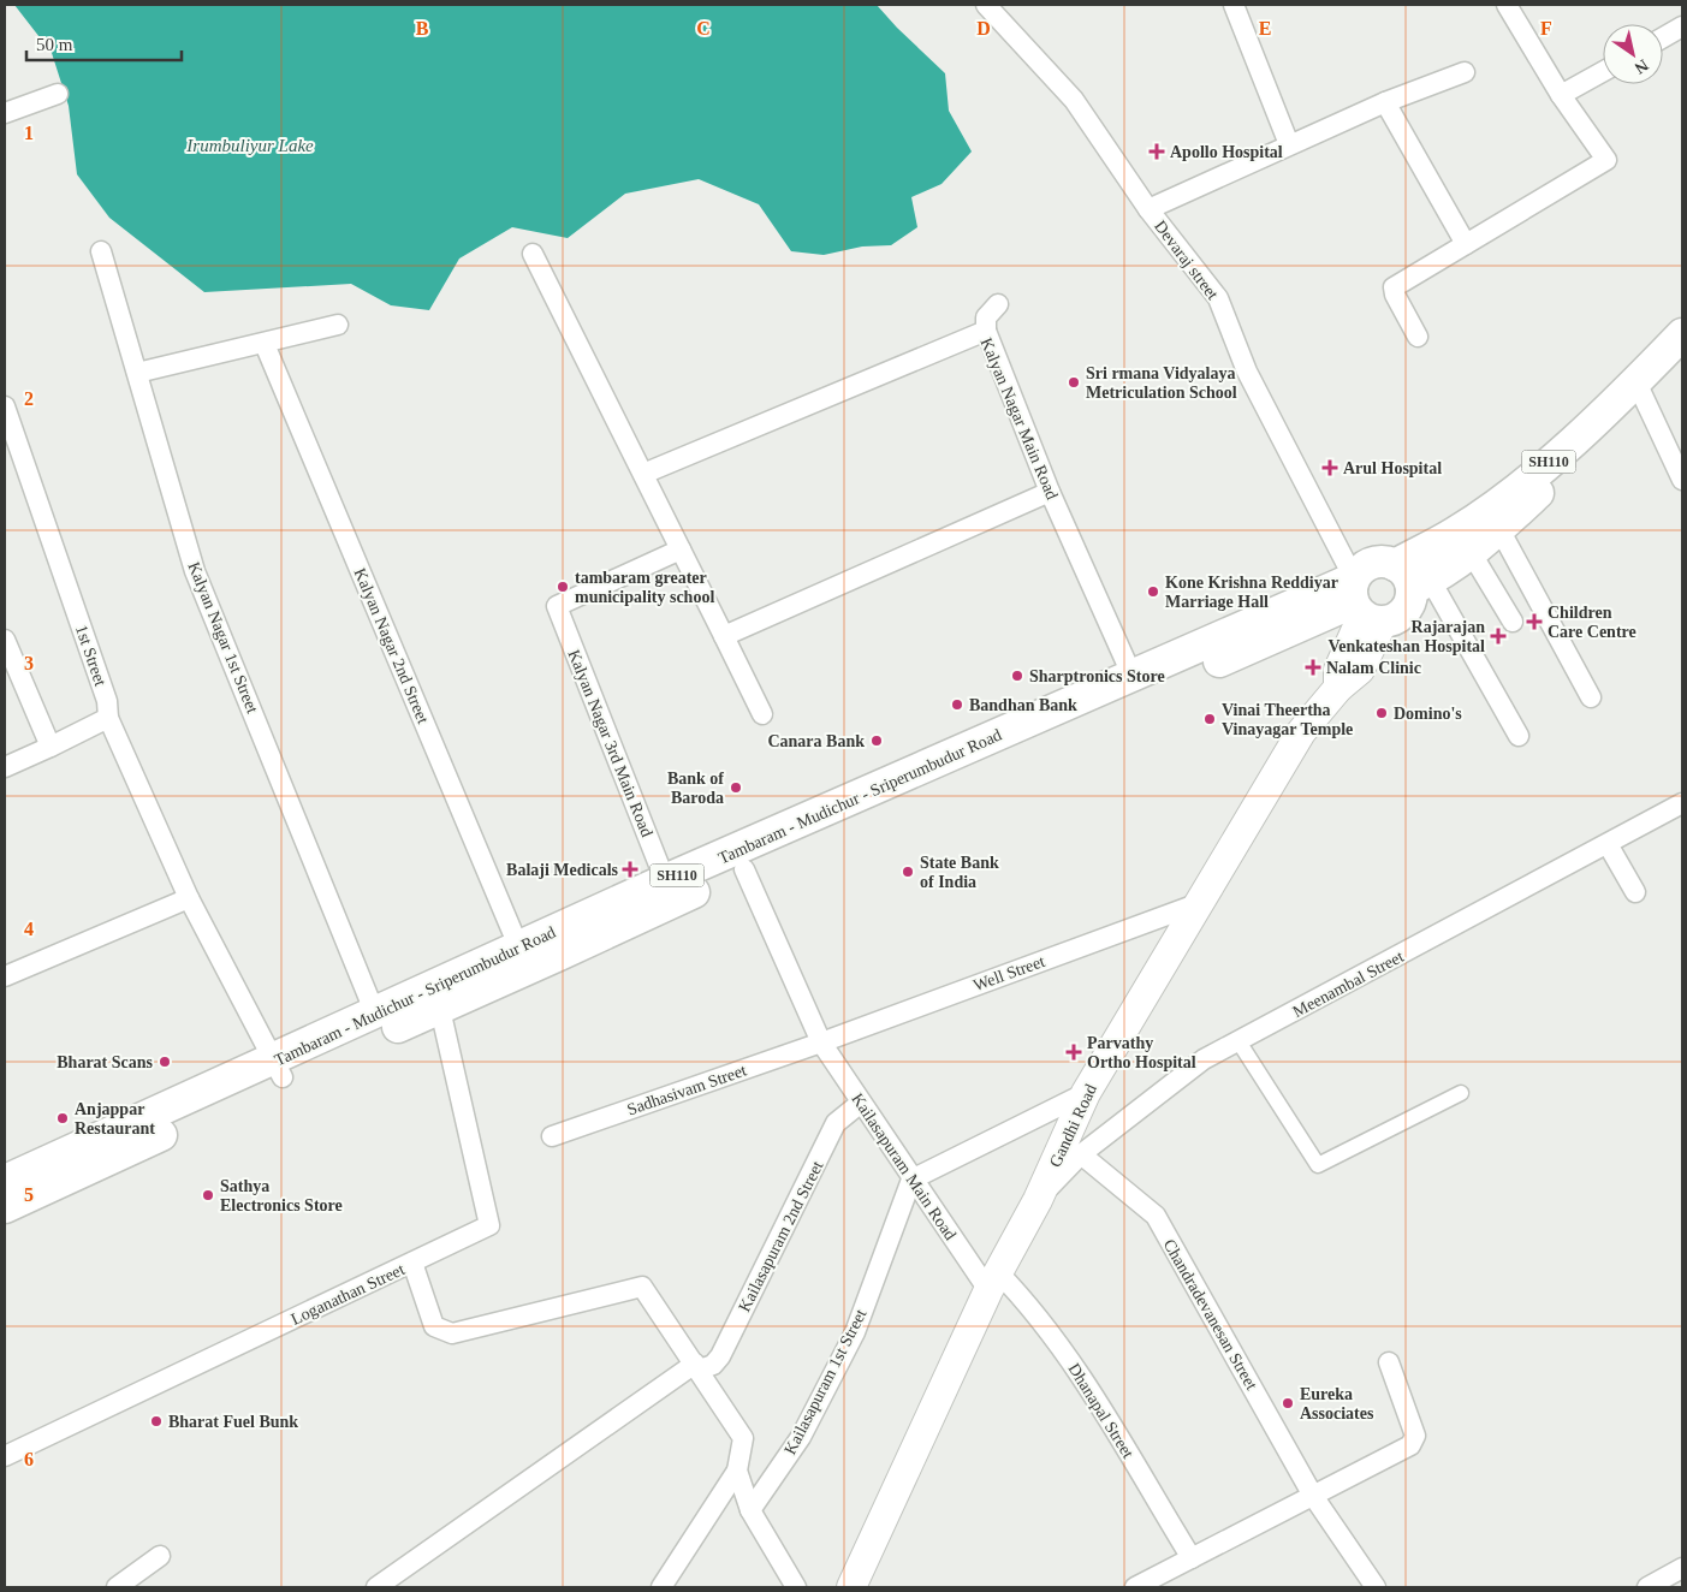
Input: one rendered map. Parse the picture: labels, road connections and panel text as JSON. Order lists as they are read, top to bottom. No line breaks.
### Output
{"streets":{"main road":["SH110","Tambaram - Mudichur - Sriperumbudur Road","Gandhi Road"],"street":["Devaraj street","Kalyan Nagar Main Road","Kalyan Nagar 1st Street","Kalyan Nagar 2nd Street","1st Street","Kalyan Nagar 3rd Main Road","Well Street","Meenambal Street","Sadhasivam Street","Kailasapuram Main Road","Kailasapuram 2nd Street","Loganathan Street","Chandradevanesan Street","Kailasapuram 1st Street","Dhanapal Street"]},"crossings":[["Devaraj street","Tambaram - Mudichur - Sriperumbudur Road"],["Devaraj street","Gandhi Road"],["Kalyan Nagar Main Road","Tambaram - Mudichur - Sriperumbudur Road"],["Kalyan Nagar 1st Street","Tambaram - Mudichur - Sriperumbudur Road"],["Kalyan Nagar 2nd Street","Tambaram - Mudichur - Sriperumbudur Road"],["1st Street","Tambaram - Mudichur - Sriperumbudur Road"],["Kalyan Nagar 3rd Main Road","Tambaram - Mudichur - Sriperumbudur Road"],["Tambaram - Mudichur - Sriperumbudur Road","Gandhi Road"],["Tambaram - Mudichur - Sriperumbudur Road","Kailasapuram Main Road"],["Tambaram - Mudichur - Sriperumbudur Road","Loganathan Street"],["Well Street","Sadhasivam Street"],["Well Street","Gandhi Road"],["Well Street","Kailasapuram Main Road"],["Meenambal Street","Gandhi Road"],["Meenambal Street","Chandradevanesan Street"],["Sadhasivam Street","Kailasapuram Main Road"],["Gandhi Road","Kailasapuram Main Road"],["Gandhi Road","Dhanapal Street"],["Kailasapuram Main Road","Kailasapuram 2nd Street"],["Kailasapuram Main Road","Kailasapuram 1st Street"],["Kailasapuram Main Road","Dhanapal Street"]],"water":["Irumbuliyur Lake"],"places":{"health":["Apollo Hospital","Arul Hospital","Children Care Centre","Rajarajan Venkateshan Hospital","Nalam Clinic","Balaji Medicals","Parvathy Ortho Hospital"],"other":["Sri rmana Vidyalaya Metriculation School","tambaram greater municipality school","Kone Krishna Reddiyar Marriage Hall","Sharptronics Store","Bandhan Bank","Domino's","Vinai Theertha Vinayagar Temple","Canara Bank","Bank of Baroda","State Bank of India","Bharat Scans","Anjappar Restaurant","Sathya Electronics Store","Eureka Associates","Bharat Fuel Bunk"]},"scale_bar":"50 m","north":"bottom right","grid":{"columns":["B","C","D","E","F"],"rows":["1","2","3","4","5","6"]}}
